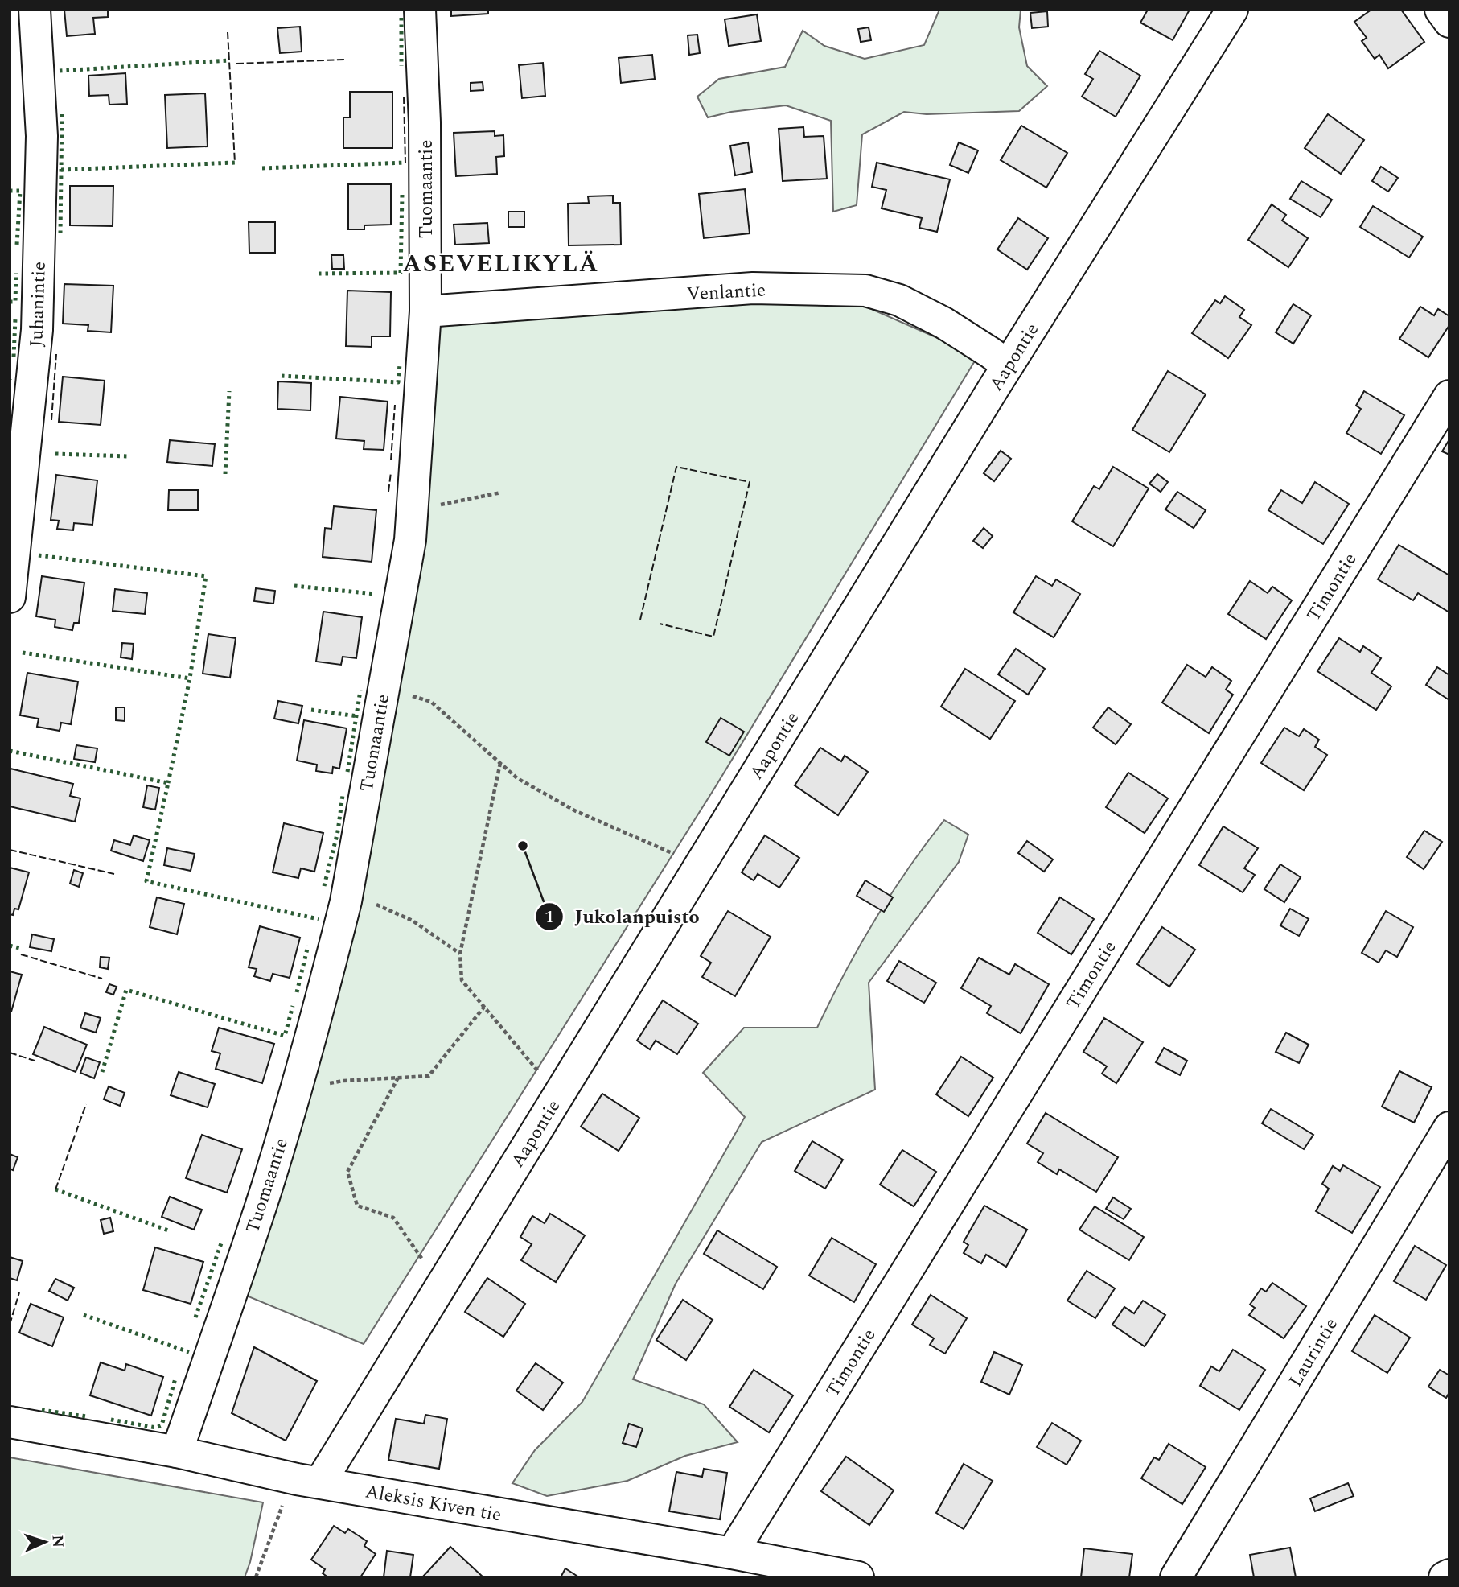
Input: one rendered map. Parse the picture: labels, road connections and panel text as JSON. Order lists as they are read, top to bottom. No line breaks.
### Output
{"streets":{"street":["Tuomaantie","Venlantie","Juhanintie","Aapontie","Timontie","Laurintie","Aleksis Kiven tie"]},"crossings":[["Tuomaantie","Venlantie"],["Tuomaantie","Aleksis Kiven tie"],["Venlantie","Aapontie"],["Aapontie","Aleksis Kiven tie"],["Timontie","Aleksis Kiven tie"]],"districts":["ASEVELIKYLÄ"],"places":["Jukolanpuisto"],"north":"right"}
